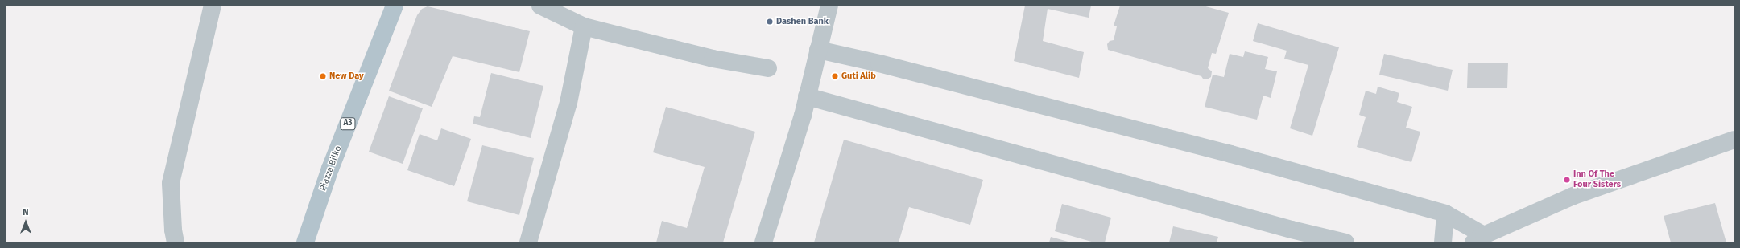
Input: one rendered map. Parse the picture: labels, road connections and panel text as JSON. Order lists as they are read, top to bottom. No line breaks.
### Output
{"streets":{"main road":["A3","Piazza Bilko"]},"places":["Dashen Bank","New Day","Guti Alib","Inn Of The Four Sisters"],"north":"top"}
